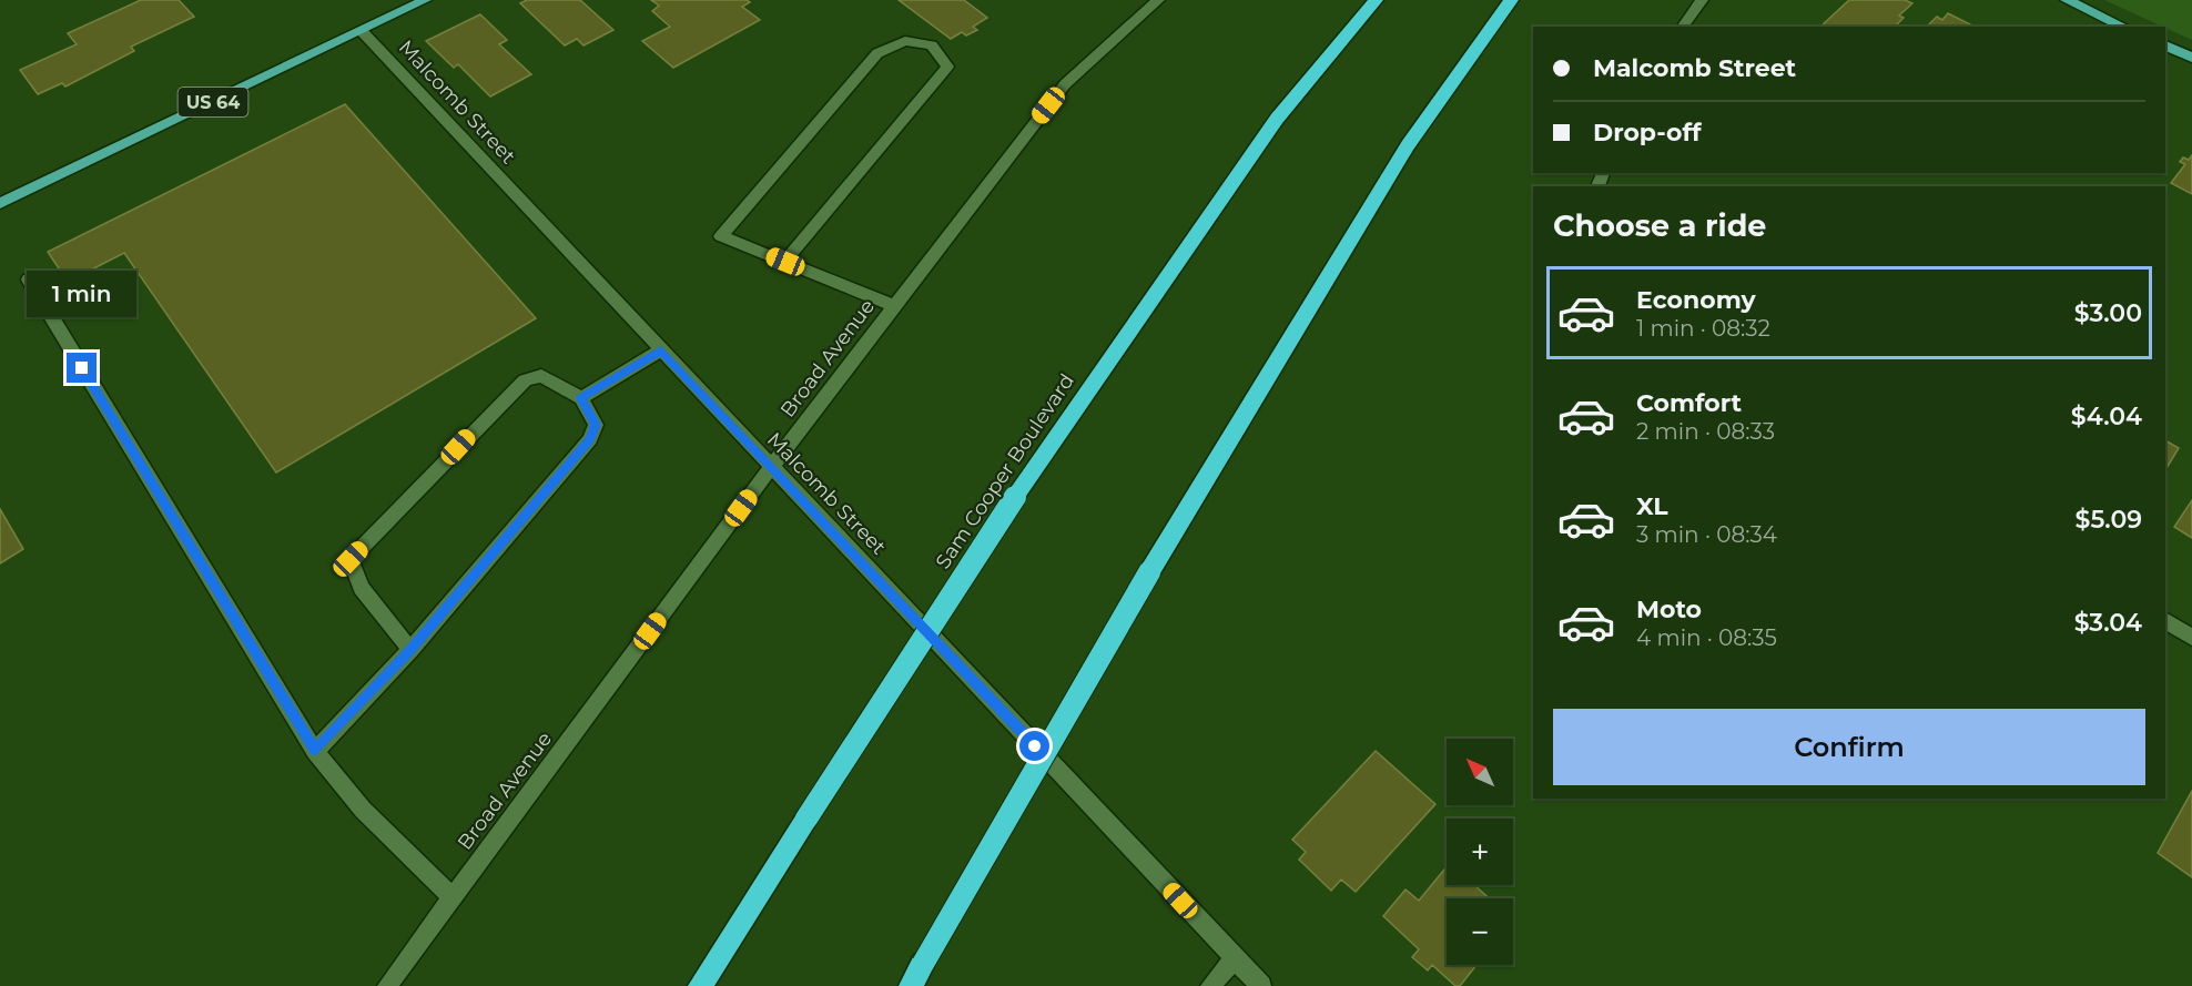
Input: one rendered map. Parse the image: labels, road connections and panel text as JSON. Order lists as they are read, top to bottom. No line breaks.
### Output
{"streets":{"highway":["Sam Cooper Boulevard"],"main road":["US 64"],"street":["Malcomb Street","Broad Avenue"]},"crossings":[["US 64","Malcomb Street"],["Malcomb Street","Broad Avenue"]],"north":"top left","page":{"banner":["Malcomb Street","Drop-off"],"heading":"Choose a ride","list":[{"name":"Economy","note":"1 min · 08:32","value":"$3.00"},{"name":"Comfort","note":"2 min · 08:33","value":"$4.04"},{"name":"XL","note":"3 min · 08:34","value":"$5.09"},{"name":"Moto","note":"4 min · 08:35","value":"$3.04"}],"bubble":"1 min","buttons":"Confirm","map_buttons":["+","−"]}}
